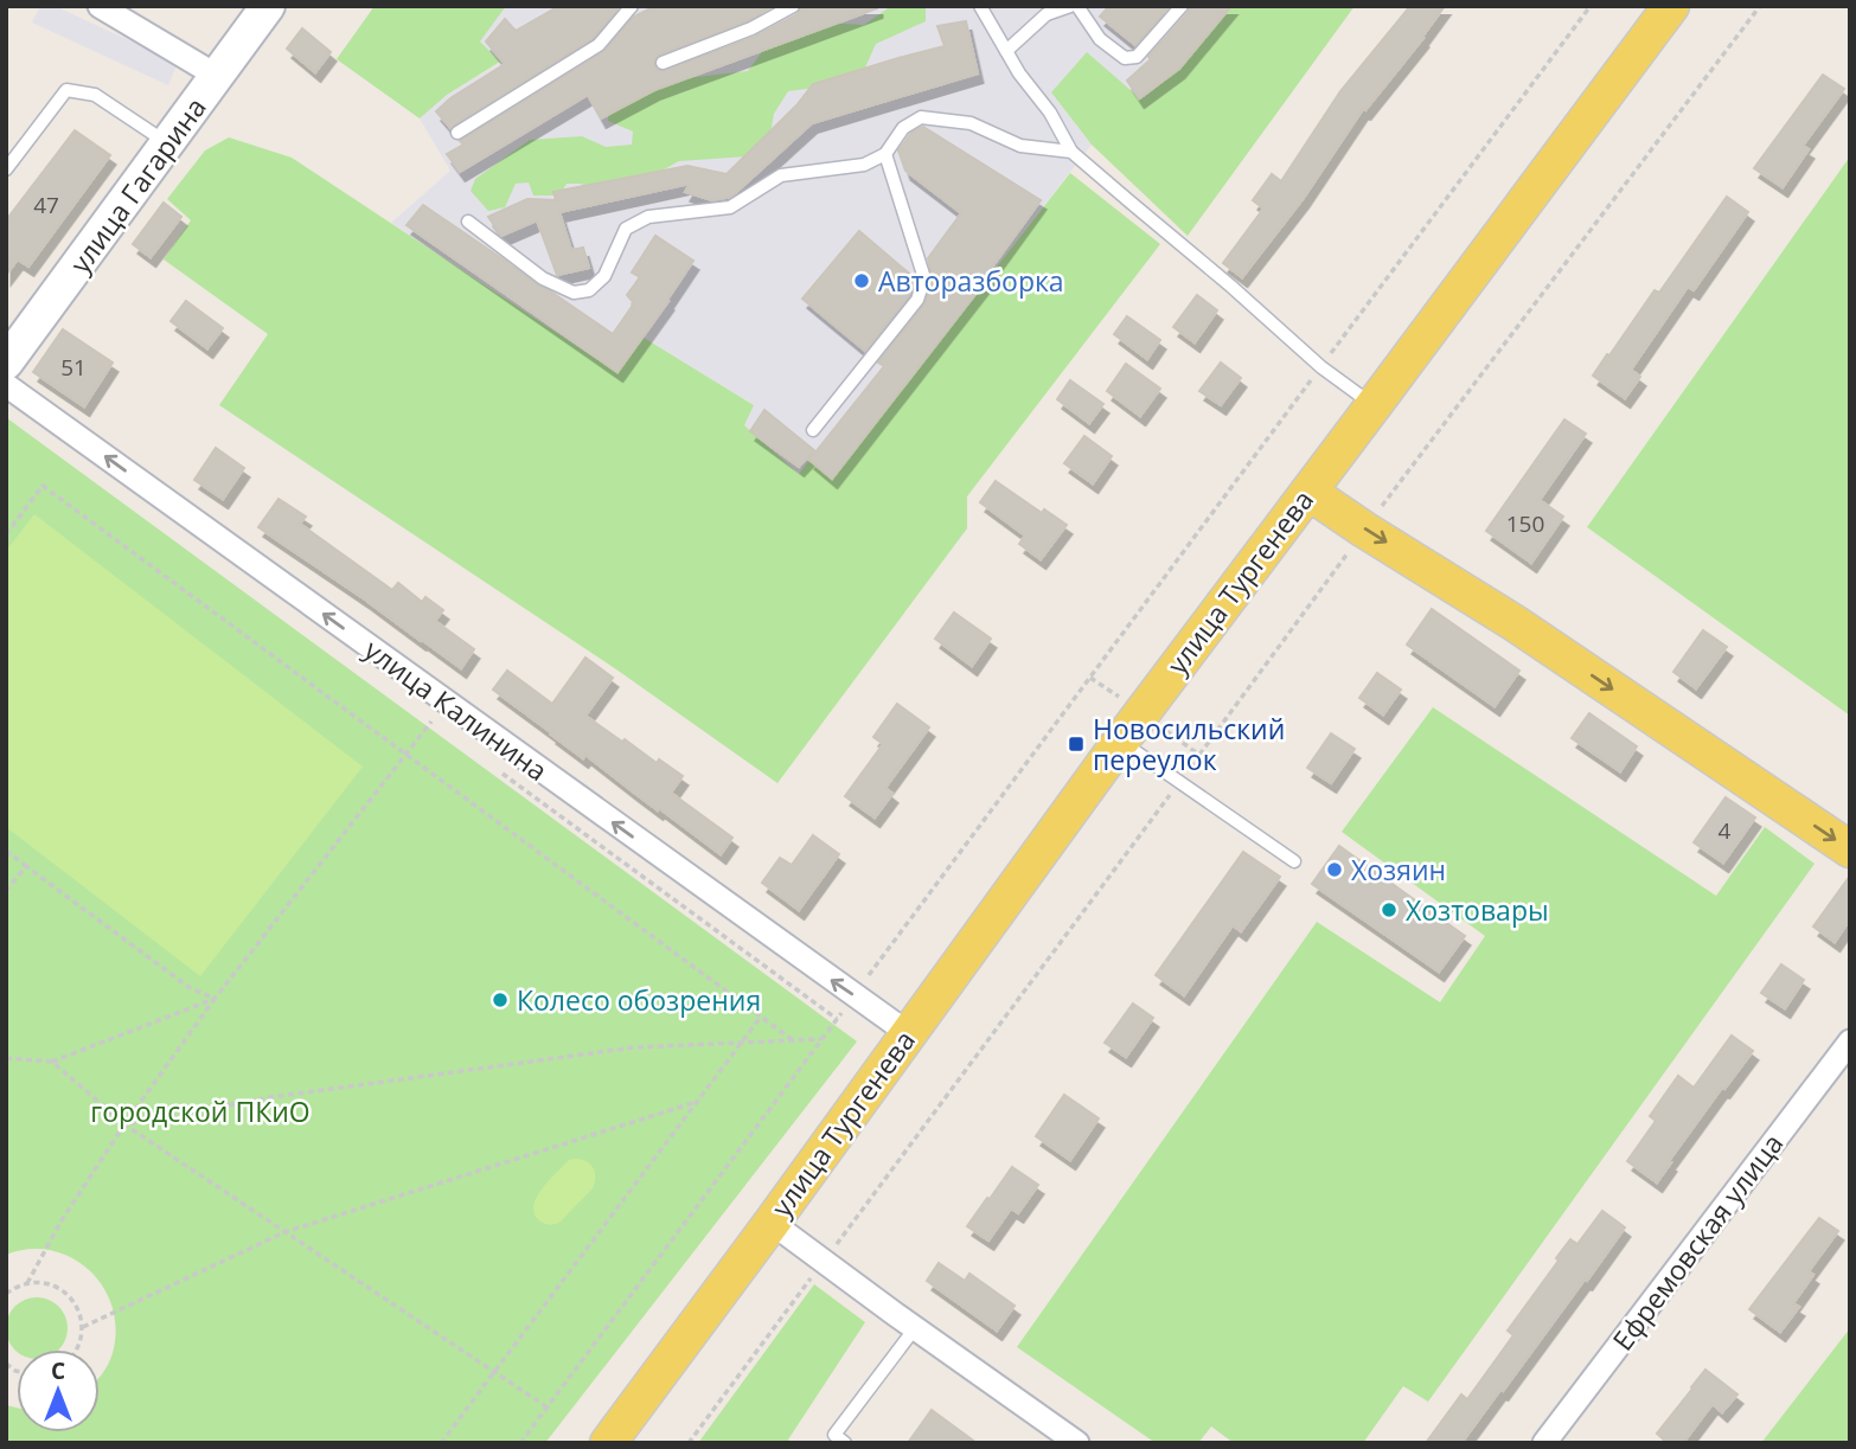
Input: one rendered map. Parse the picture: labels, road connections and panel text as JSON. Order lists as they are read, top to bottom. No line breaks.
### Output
{"streets":{"main road":["улица Тургенева"],"street":["улица Гагарина","улица Калинина","Ефремовская улица"]},"crossings":[["улица Тургенева","улица Калинина"]],"one_way":["улица Калинина"],"parks":["городской ПКиО"],"places":{"other":["Авторазборка","Хозяин","Хозтовары","Колесо обозрения"],"transit":["Новосильский переулок"]},"house_numbers":["47","51","150","4"],"north":"top"}
